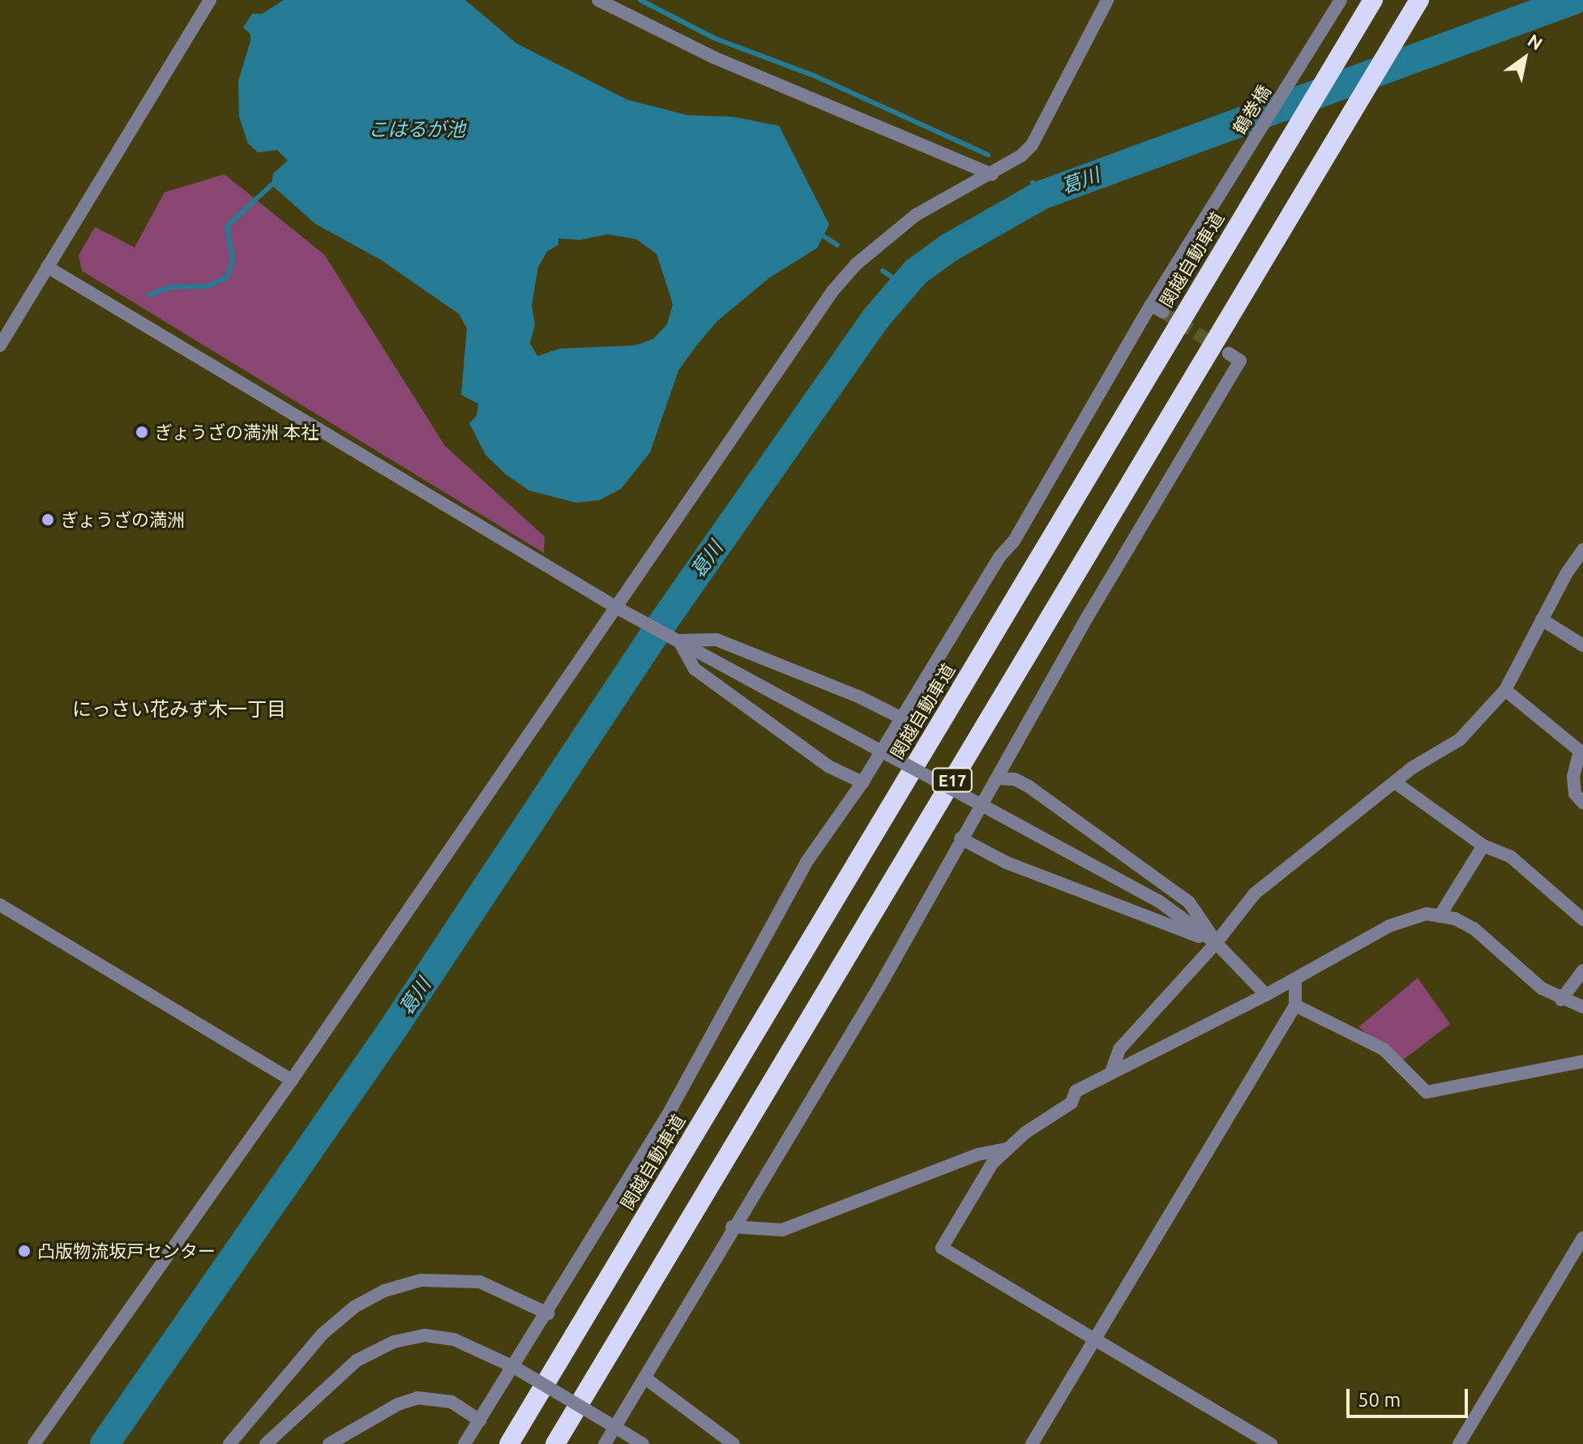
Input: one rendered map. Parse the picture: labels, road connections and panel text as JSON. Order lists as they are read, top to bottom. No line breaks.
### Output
{"streets":{"highway":["関越自動車道","E17"],"street":["鶴巻橋"]},"districts":["にっさい花みず木一丁目"],"water":["こはるが池","葛川"],"places":["ぎょうざの満洲 本社","ぎょうざの満洲","凸版物流坂戸センター"],"scale_bar":"50 m","north":"top right"}
